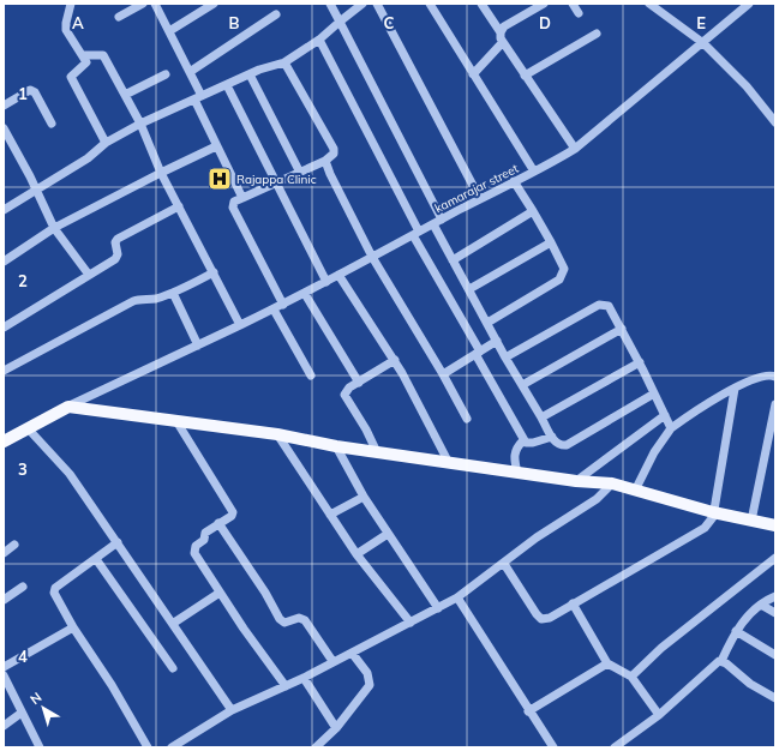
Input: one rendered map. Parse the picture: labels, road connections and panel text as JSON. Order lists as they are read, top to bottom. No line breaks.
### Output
{"streets":{"street":["kamarajar street"]},"places":{"hospital":["Rajappa Clinic"]},"north":"top left","grid":{"columns":["A","B","C","D","E"],"rows":["1","2","3","4"]}}
